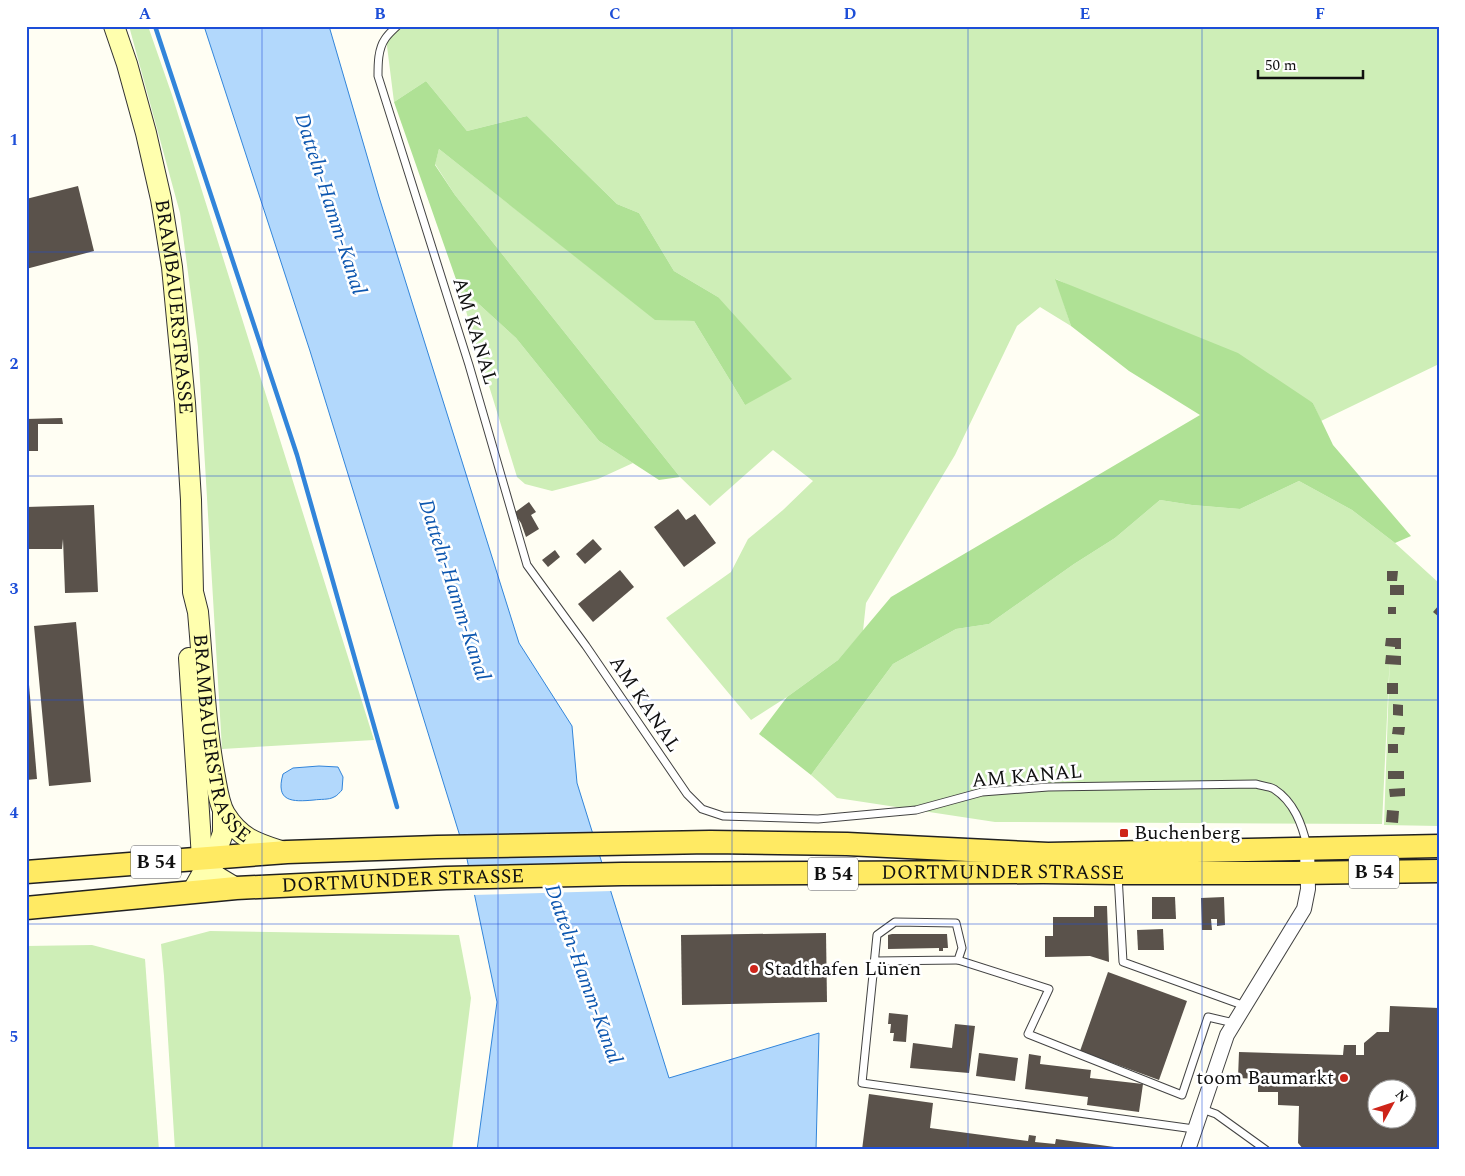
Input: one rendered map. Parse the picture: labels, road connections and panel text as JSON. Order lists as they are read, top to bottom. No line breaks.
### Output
{"streets":{"main road":["BRAMBAUERSTRASSE","B 54","DORTMUNDER STRASSE"],"lane":["AM KANAL"]},"crossings":[["BRAMBAUERSTRASSE","DORTMUNDER STRASSE"],["AM KANAL","DORTMUNDER STRASSE"]],"water":["Datteln-Hamm-Kanal"],"places":{"transit":["Buchenberg"],"other":["Stadthafen Lünen","toom Baumarkt"]},"scale_bar":"50 m","north":"top right","grid":{"columns":["A","B","C","D","E","F"],"rows":["1","2","3","4","5"]}}
